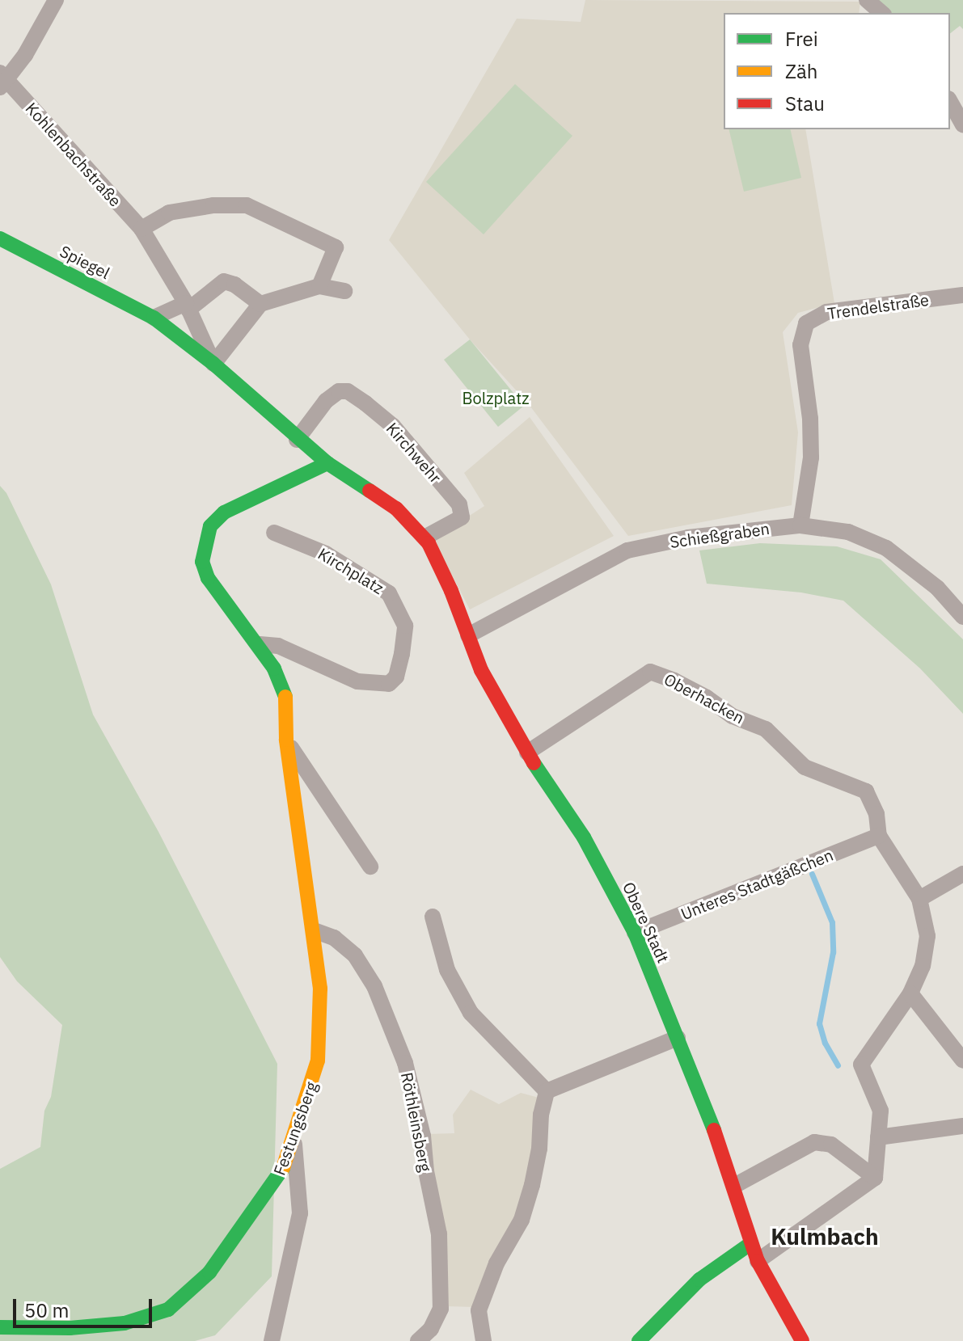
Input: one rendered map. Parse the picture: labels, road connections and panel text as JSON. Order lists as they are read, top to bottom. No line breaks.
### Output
{"streets":{"street":["Kohlenbachstraße","Spiegel","Trendelstraße","Kirchwehr","Schießgraben","Kirchplatz","Oberhacken","Unteres Stadtgäßchen","Obere Stadt","Röthleinsberg","Festungsberg"]},"crossings":[["Kohlenbachstraße","Spiegel"],["Trendelstraße","Schießgraben"],["Schießgraben","Obere Stadt"],["Kirchplatz","Festungsberg"],["Oberhacken","Unteres Stadtgäßchen"],["Oberhacken","Obere Stadt"],["Unteres Stadtgäßchen","Obere Stadt"],["Röthleinsberg","Festungsberg"]],"districts":["Kulmbach"],"parks":["Bolzplatz"],"legend":["Frei","Zäh","Stau"],"scale_bar":"50 m"}
